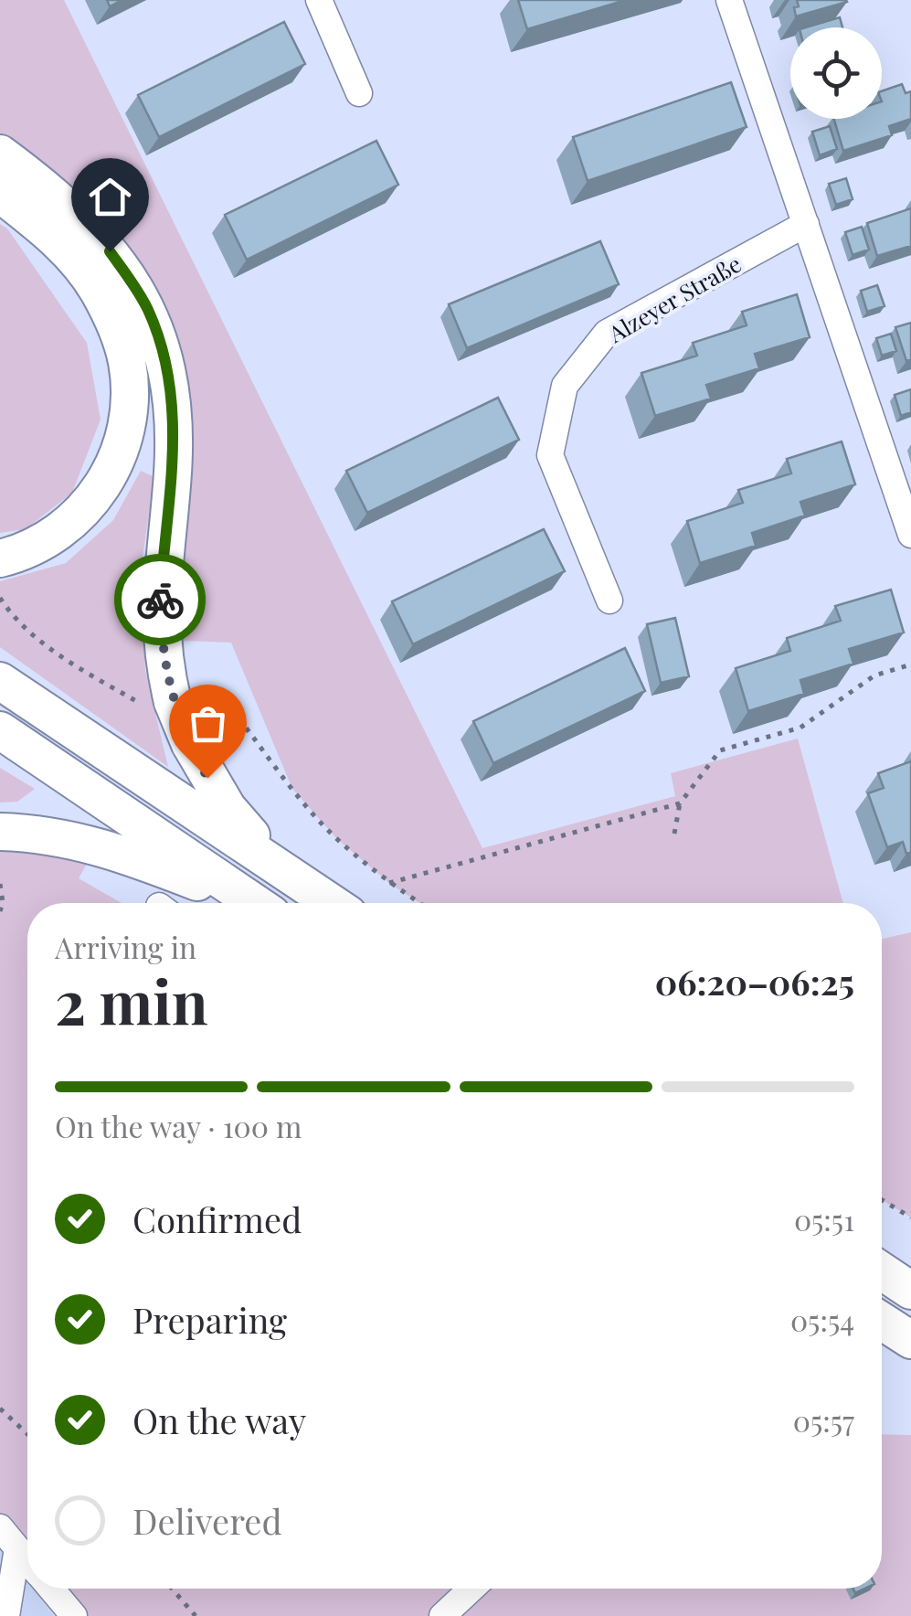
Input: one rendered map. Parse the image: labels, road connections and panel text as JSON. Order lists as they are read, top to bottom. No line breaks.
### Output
{"streets":{"street":["Alzeyer Straße"]},"page":{"heading":["2 min","Arriving in","06:20–06:25"],"bar":"On the way · 100 m","list":[["Confirmed","05:51"],["Preparing","05:54"],["On the way","05:57"],"Delivered"]}}
